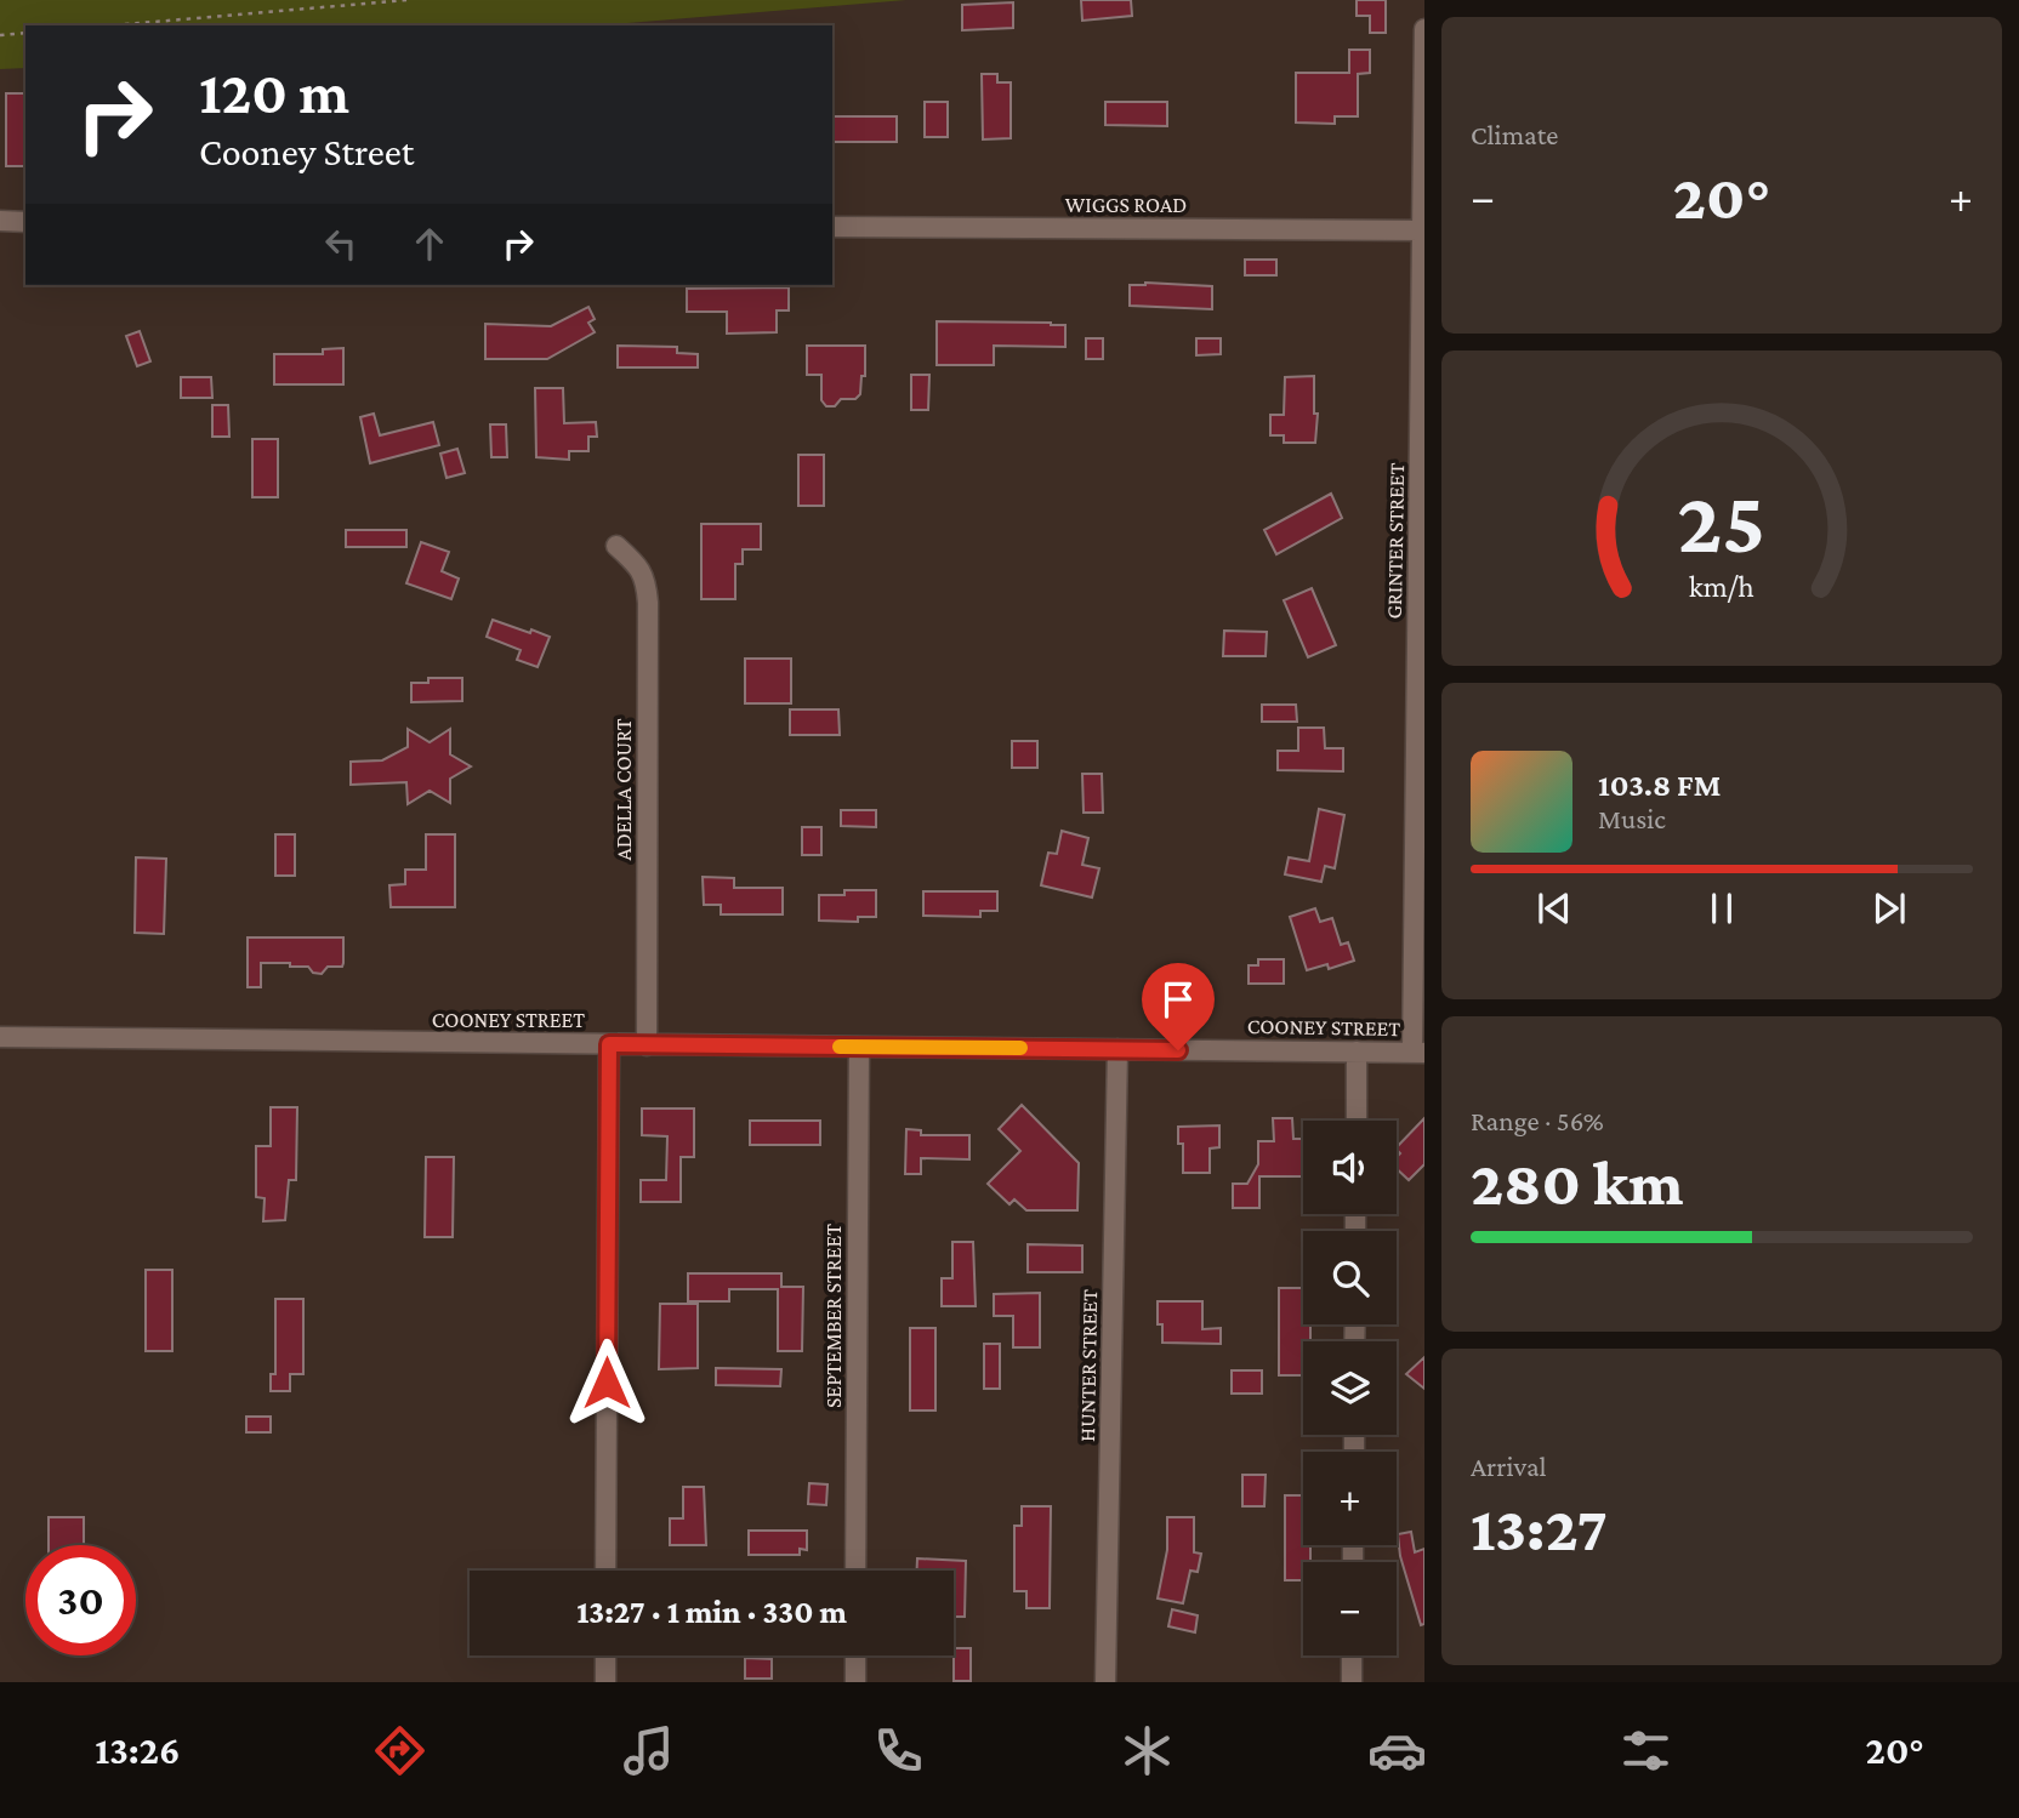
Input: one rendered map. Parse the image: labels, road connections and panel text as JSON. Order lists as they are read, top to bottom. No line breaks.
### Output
{"streets":{"street":["WIGGS ROAD","GRINTER STREET","ADELLA COURT","COONEY STREET","SEPTEMBER STREET","HUNTER STREET"]},"crossings":[["WIGGS ROAD","GRINTER STREET"],["GRINTER STREET","COONEY STREET"],["ADELLA COURT","COONEY STREET"],["COONEY STREET","SEPTEMBER STREET"],["COONEY STREET","HUNTER STREET"]],"page":{"tile":["Climate",["Range · 56%","280 km"],["Arrival","13:27"]],"turn":["120 m","Cooney Street"],"heat":["−","20°","+"],"song":["103.8 FM","Music"],"map_buttons":["+","−"],"limit":"30","trip":"13:27 · 1 min · 330 m","tabs":["13:26","20°"],"gauge":["25","km/h"]}}
